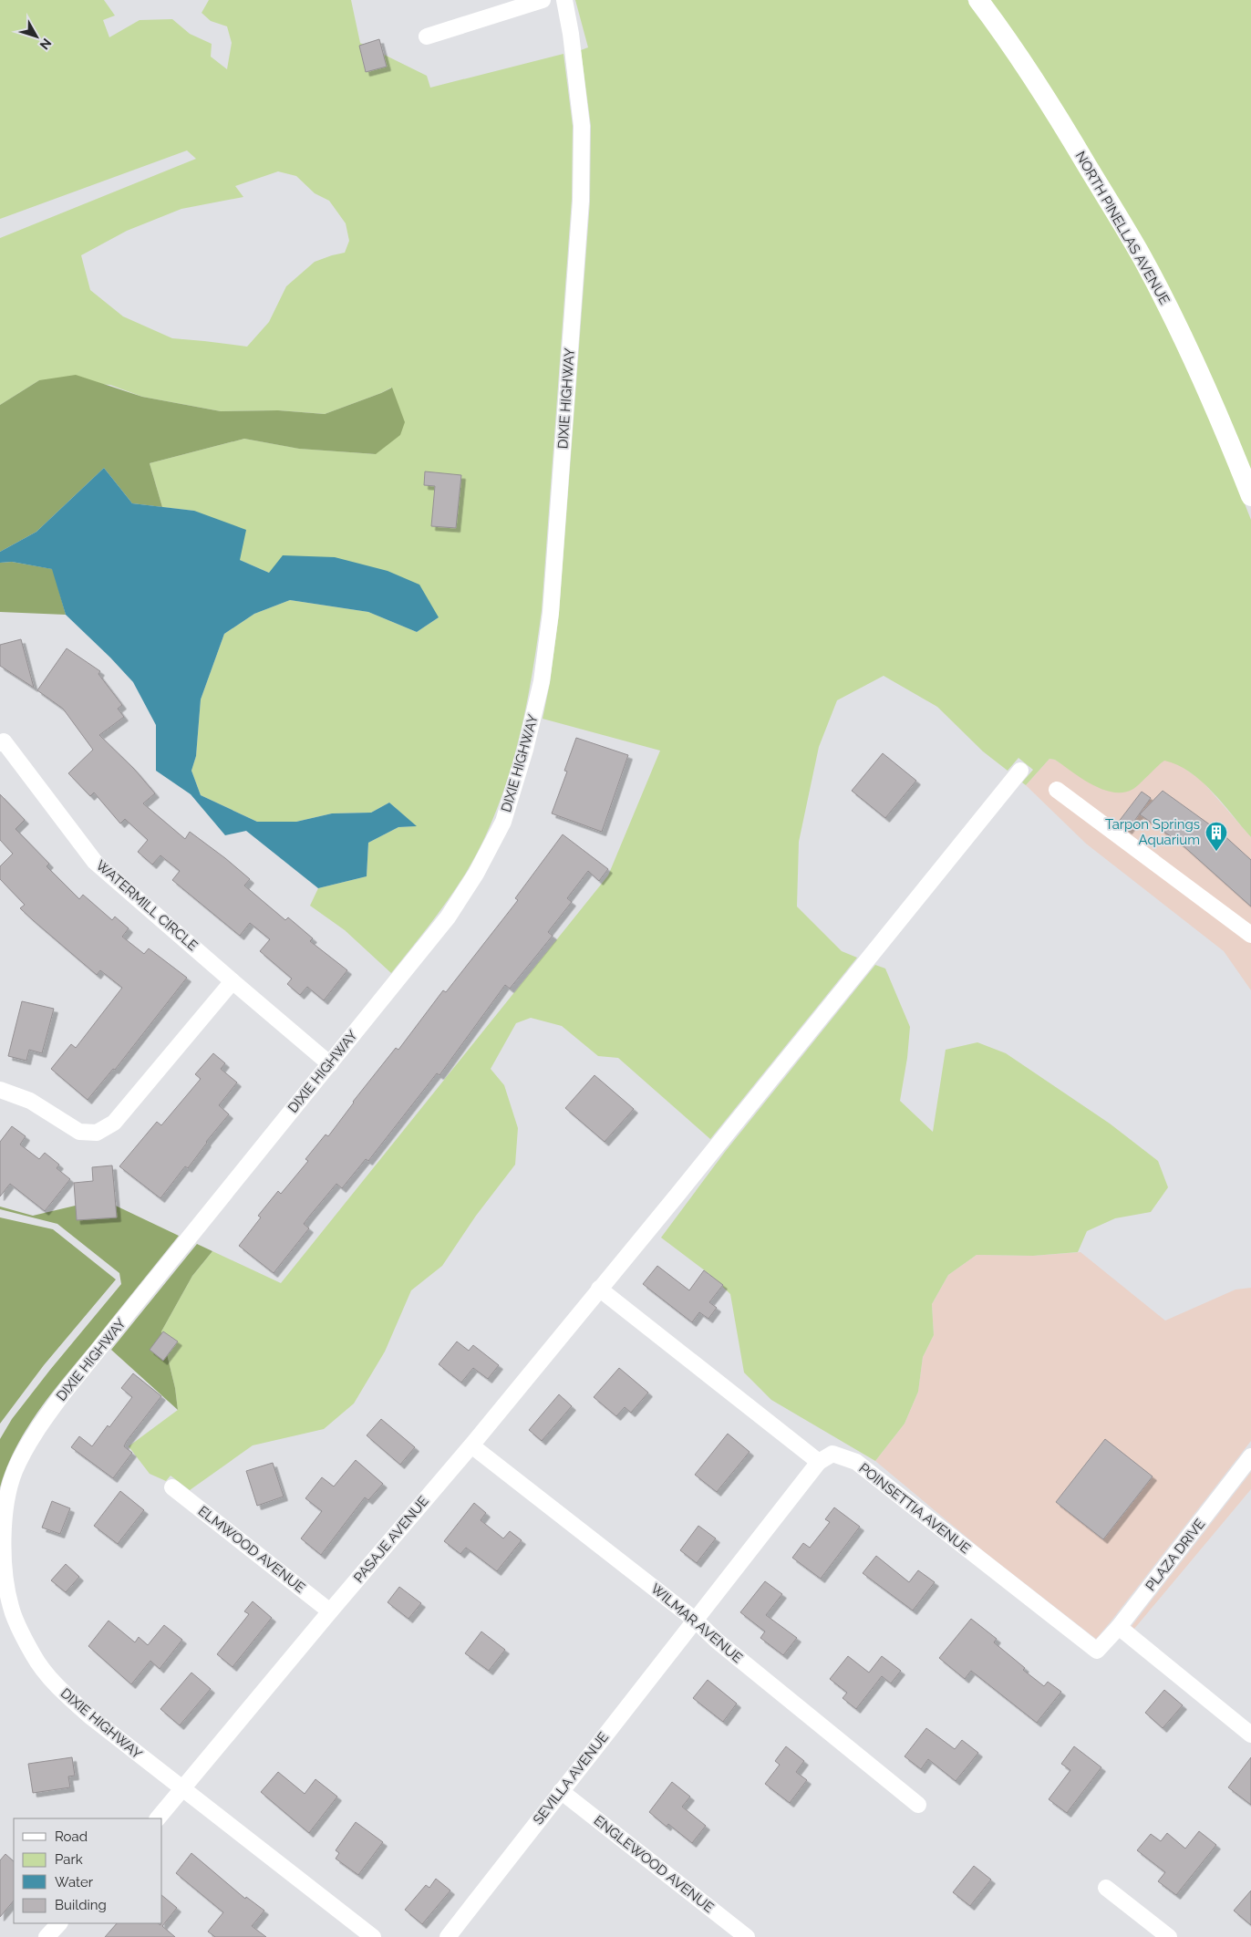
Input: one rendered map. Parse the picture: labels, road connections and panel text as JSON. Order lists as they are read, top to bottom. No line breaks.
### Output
{"streets":{"main road":["NORTH PINELLAS AVENUE"],"street":["DIXIE HIGHWAY","WATERMILL CIRCLE","POINSETTIA AVENUE","PASAJE AVENUE","ELMWOOD AVENUE","PLAZA DRIVE","WILMAR AVENUE","SEVILLA AVENUE","ENGLEWOOD AVENUE"]},"crossings":[["DIXIE HIGHWAY","WATERMILL CIRCLE"],["DIXIE HIGHWAY","PASAJE AVENUE"],["POINSETTIA AVENUE","PLAZA DRIVE"],["PASAJE AVENUE","ELMWOOD AVENUE"],["PASAJE AVENUE","WILMAR AVENUE"],["WILMAR AVENUE","SEVILLA AVENUE"],["SEVILLA AVENUE","ENGLEWOOD AVENUE"]],"places":{"building":["Tarpon Springs Aquarium"]},"legend":["Road","Park","Water","Building"],"north":"bottom right"}
